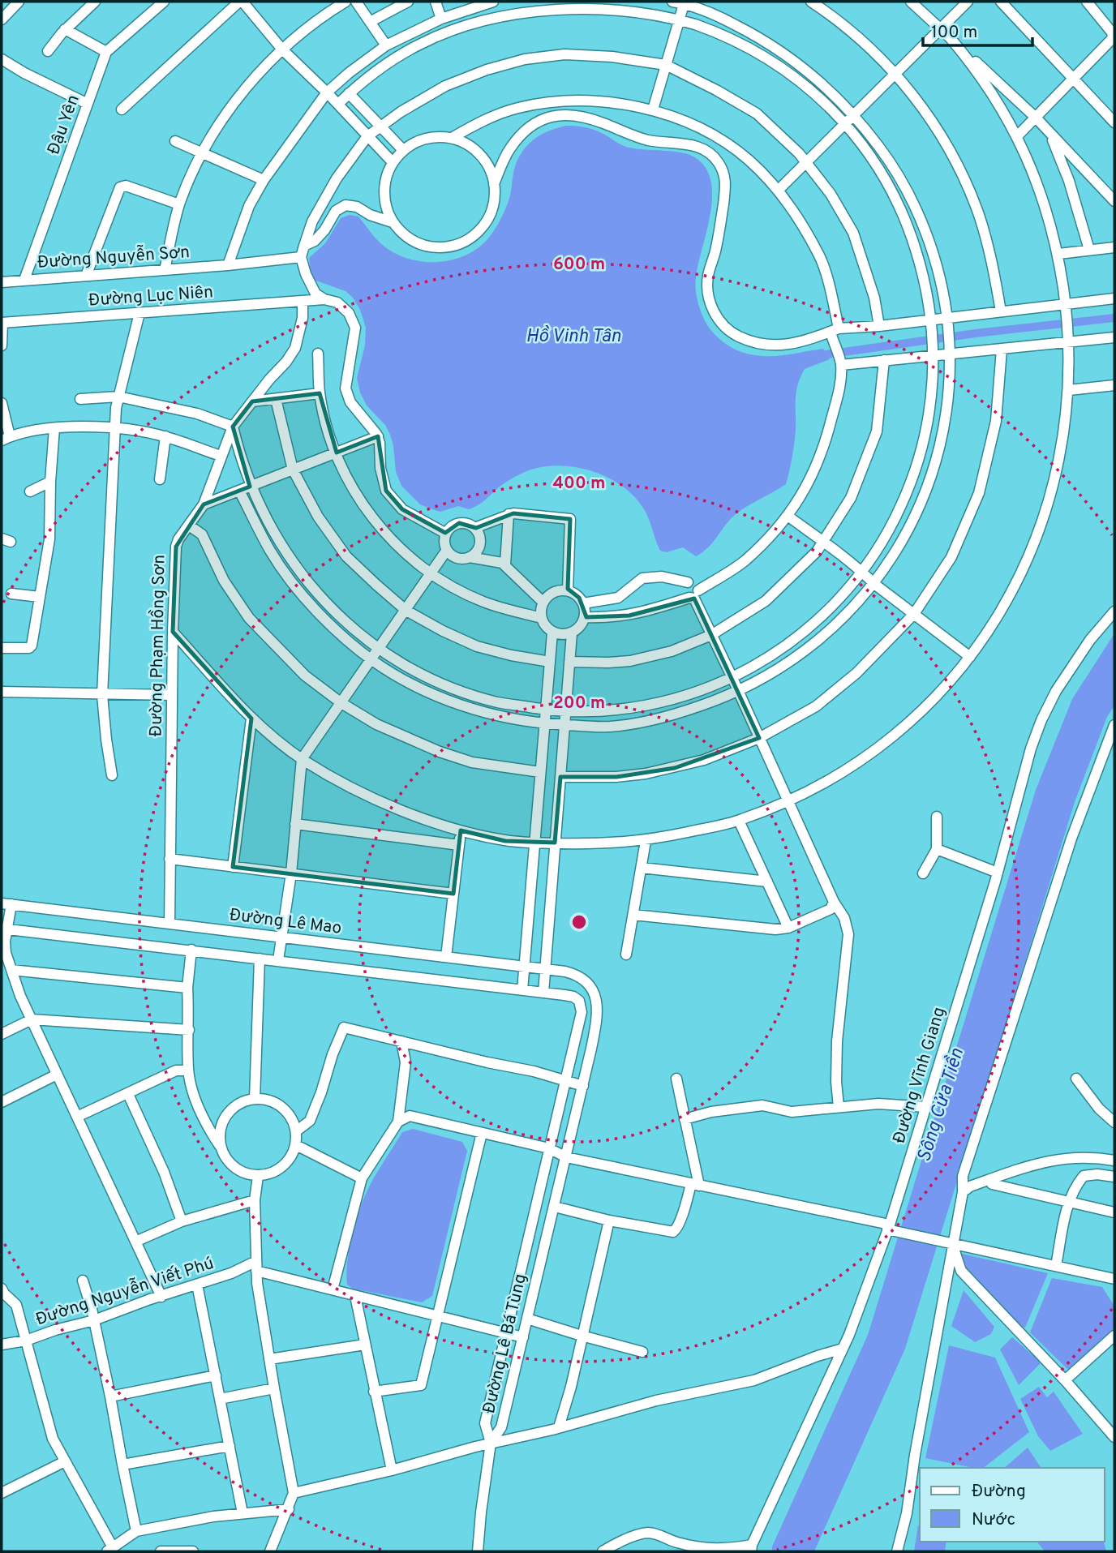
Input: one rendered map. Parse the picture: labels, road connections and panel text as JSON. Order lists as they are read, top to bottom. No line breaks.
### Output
{"streets":{"street":["Đậu Yên","Đường Nguyễn Sơn","Đường Lục Niên","Đường Phạm Hồng Sơn","Đường Lê Mao","Đường Vĩnh Giang","Đường Nguyễn Viết Phú","Đường Lê Bá Tùng"]},"crossings":[["Đậu Yên","Đường Nguyễn Sơn"],["Đường Lục Niên","Đường Phạm Hồng Sơn"],["Đường Phạm Hồng Sơn","Đường Lê Mao"],["Đường Lê Mao","Đường Lê Bá Tùng"]],"water":["Hồ Vinh Tân","Sông Cửa Tiền"],"legend":["Đường","Nước"],"scale_bar":"100 m","rings":["600 m","400 m","200 m"]}
